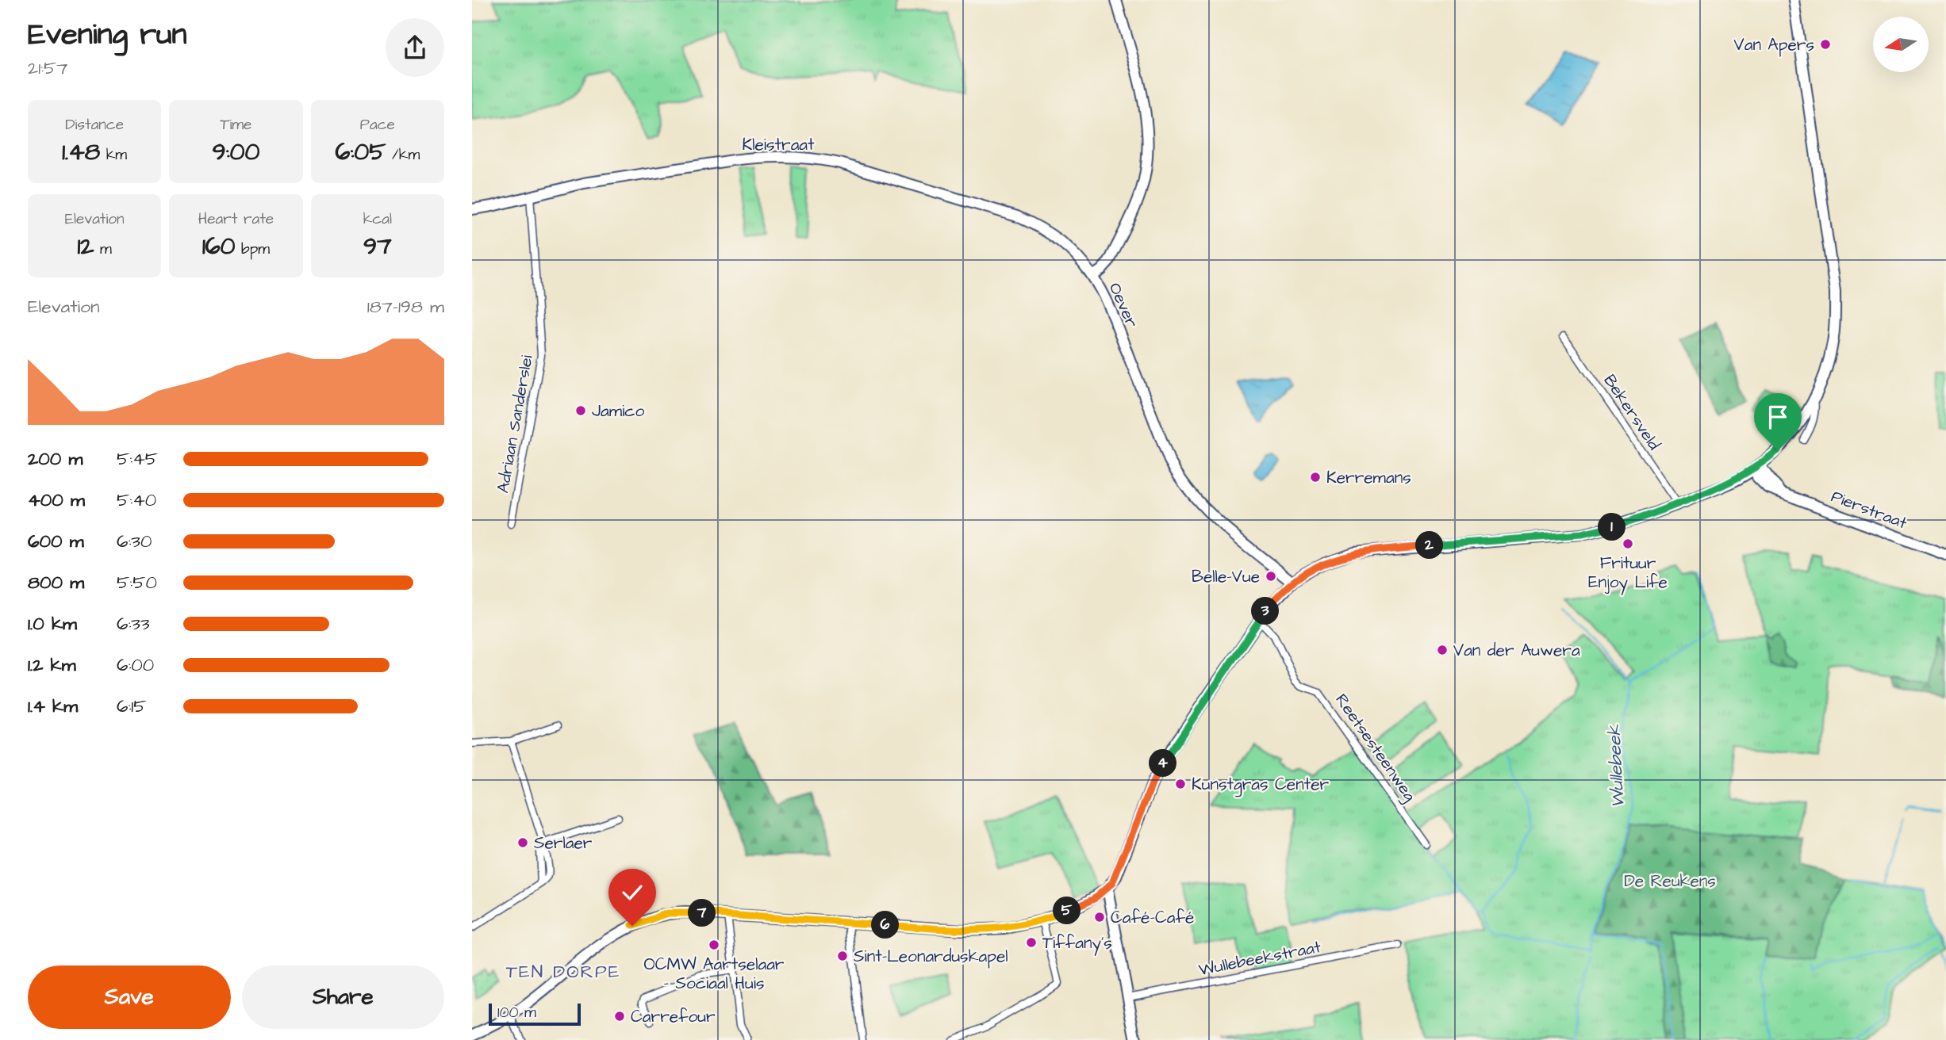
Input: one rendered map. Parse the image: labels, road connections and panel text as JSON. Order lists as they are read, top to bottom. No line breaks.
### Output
{"streets":{"street":["Kleistraat","Oever","Bekersveld","Adriaan Sanderslei","Pierstraat","Reetsesteenweg","Wullebeekstraat"]},"crossings":[["Kleistraat","Oever"],["Kleistraat","Adriaan Sanderslei"]],"districts":["TEN DORPE"],"water":["Wullebeek"],"parks":["De Reukens"],"places":["Van Apers","Jamico","Kerremans","Frituur Enjoy Life","Belle-Vue","Van der Auwera","Kunstgras Center","Serlaer","Café-Café","Tiffany's","OCMW Aartselaar - Sociaal Huis","Sint-Leonarduskapel","Carrefour"],"scale_bar":"100 m","north":"left","page":{"heading":["Evening run","21:57"],"stats":[["Distance","1.48 km"],["Time","9:00"],["Pace","6:05 /km"],["Elevation","12 m"],["Heart rate","160 bpm"],["kcal","97"]],"chart":["Elevation","187–198 m"],"list":[{"name":"200 m","note":"5:45"},{"name":"400 m","note":"5:40"},{"name":"600 m","note":"6:30"},{"name":"800 m","note":"5:50"},{"name":"1.0 km","note":"6:33"},{"name":"1.2 km","note":"6:00"},{"name":"1.4 km","note":"6:15"}],"pins":["1","2","3","4","5","7","6"],"buttons":["Save","Share"],"scale":"100 m"}}
